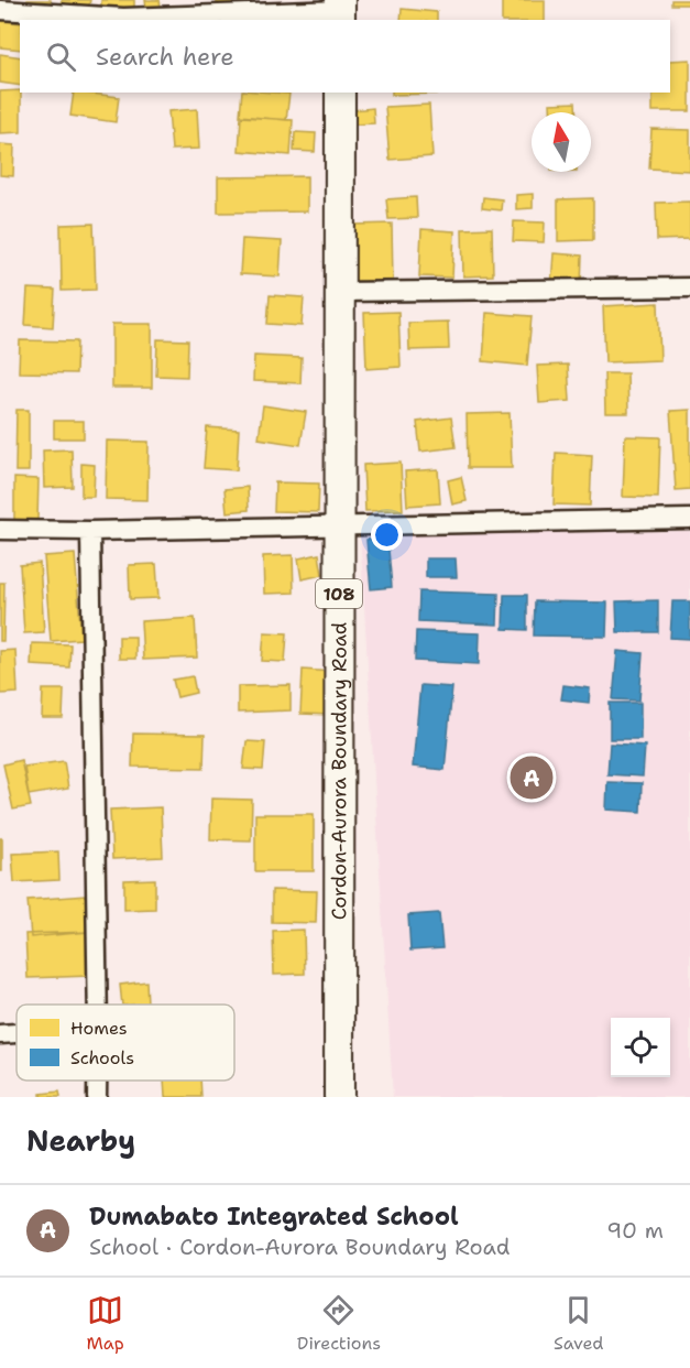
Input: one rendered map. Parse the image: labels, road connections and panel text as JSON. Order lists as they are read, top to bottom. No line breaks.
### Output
{"streets":{"main road":["108","Cordon-Aurora Boundary Road"]},"legend":["Homes","Schools"],"north":"top","page":{"search":"Search here","pins":"A","heading":"Nearby","list":[{"mark":"A","name":"Dumabato Integrated School","note":"School · Cordon-Aurora Boundary Road","value":"90 m"}],"nav":["Map","Directions","Saved"]}}
